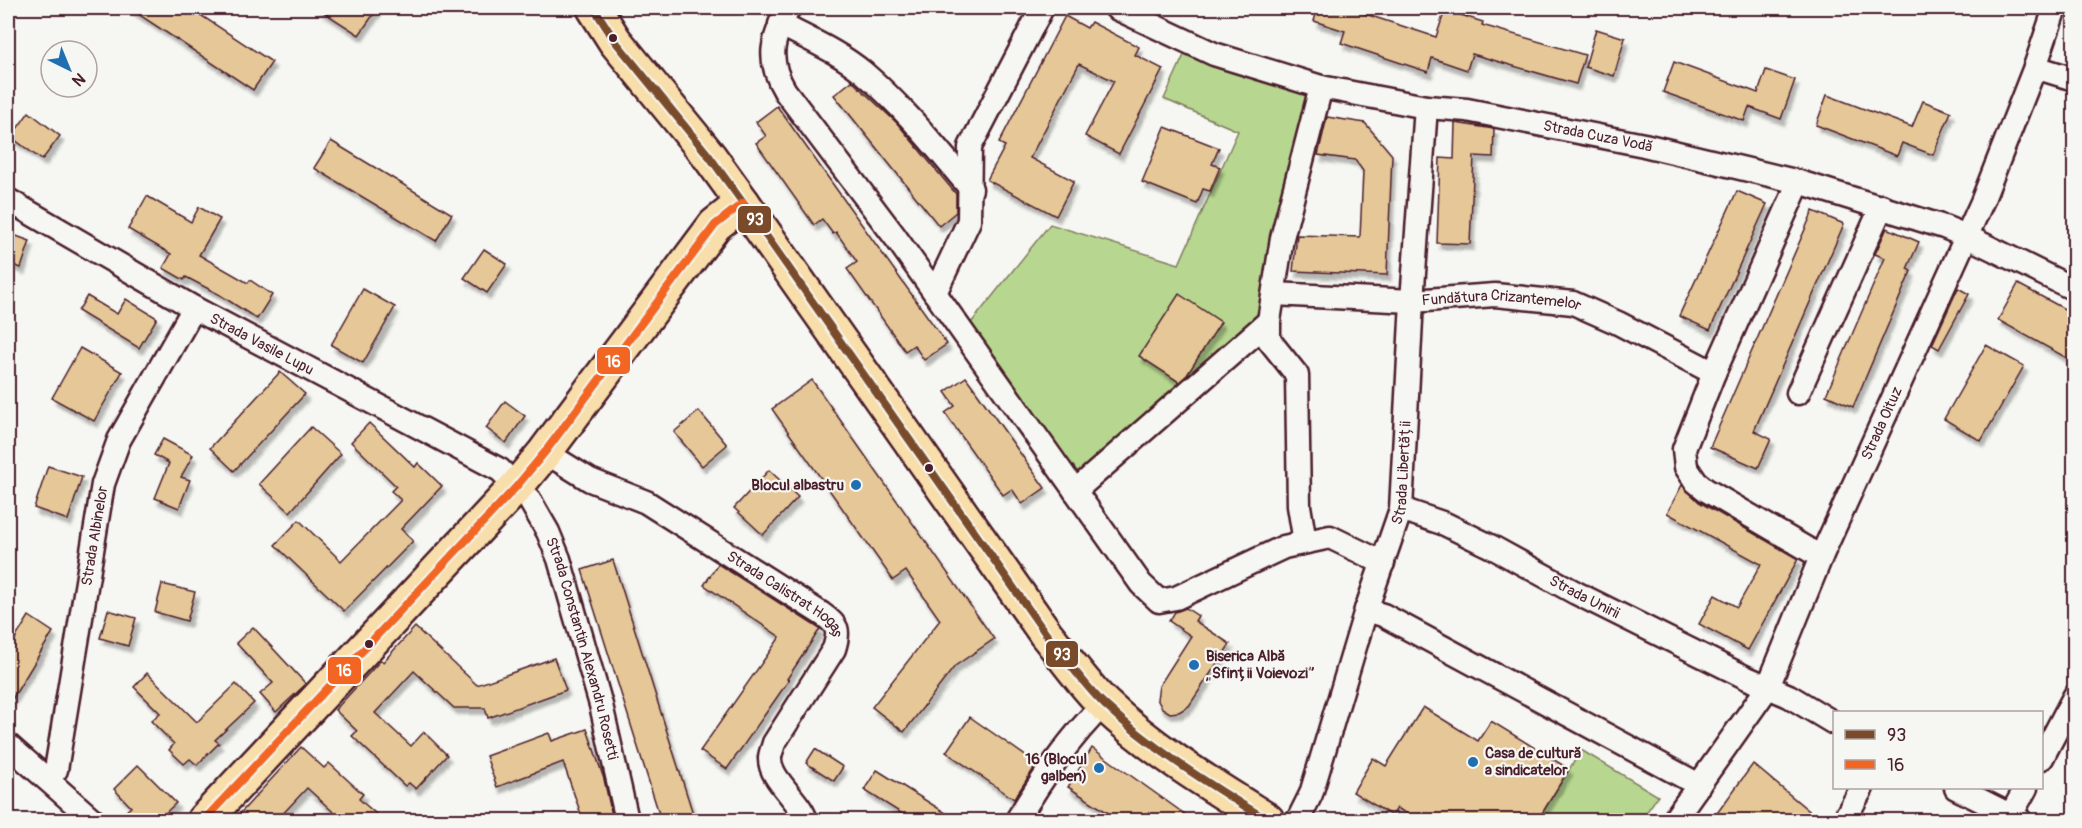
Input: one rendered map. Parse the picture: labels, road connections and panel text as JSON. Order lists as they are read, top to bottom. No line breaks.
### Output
{"streets":{"street":["Strada Cuza Vodă","Fundătura Crizantemelor","Strada Vasile Lupu","Strada Oituz","Strada Libertății","Strada Albinelor","Strada Unirii","Strada Calistrat Hogaș","Strada Constantin Alexandru Rosetti"]},"crossings":[["Strada Cuza Vodă","Strada Oituz"],["Strada Cuza Vodă","Strada Libertății"],["Fundătura Crizantemelor","Strada Libertății"],["Strada Vasile Lupu","Strada Albinelor"],["Strada Vasile Lupu","Strada Constantin Alexandru Rosetti"],["Strada Oituz","Strada Unirii"],["Strada Libertății","Strada Unirii"]],"places":["Blocul albastru","Biserica Albă „Sfinții Voievozi”","Casa de cultură a sindicatelor","16 (Blocul galben)"],"lines":["transit line 93","transit line 16"],"legend":["93","16"],"north":"bottom right"}
